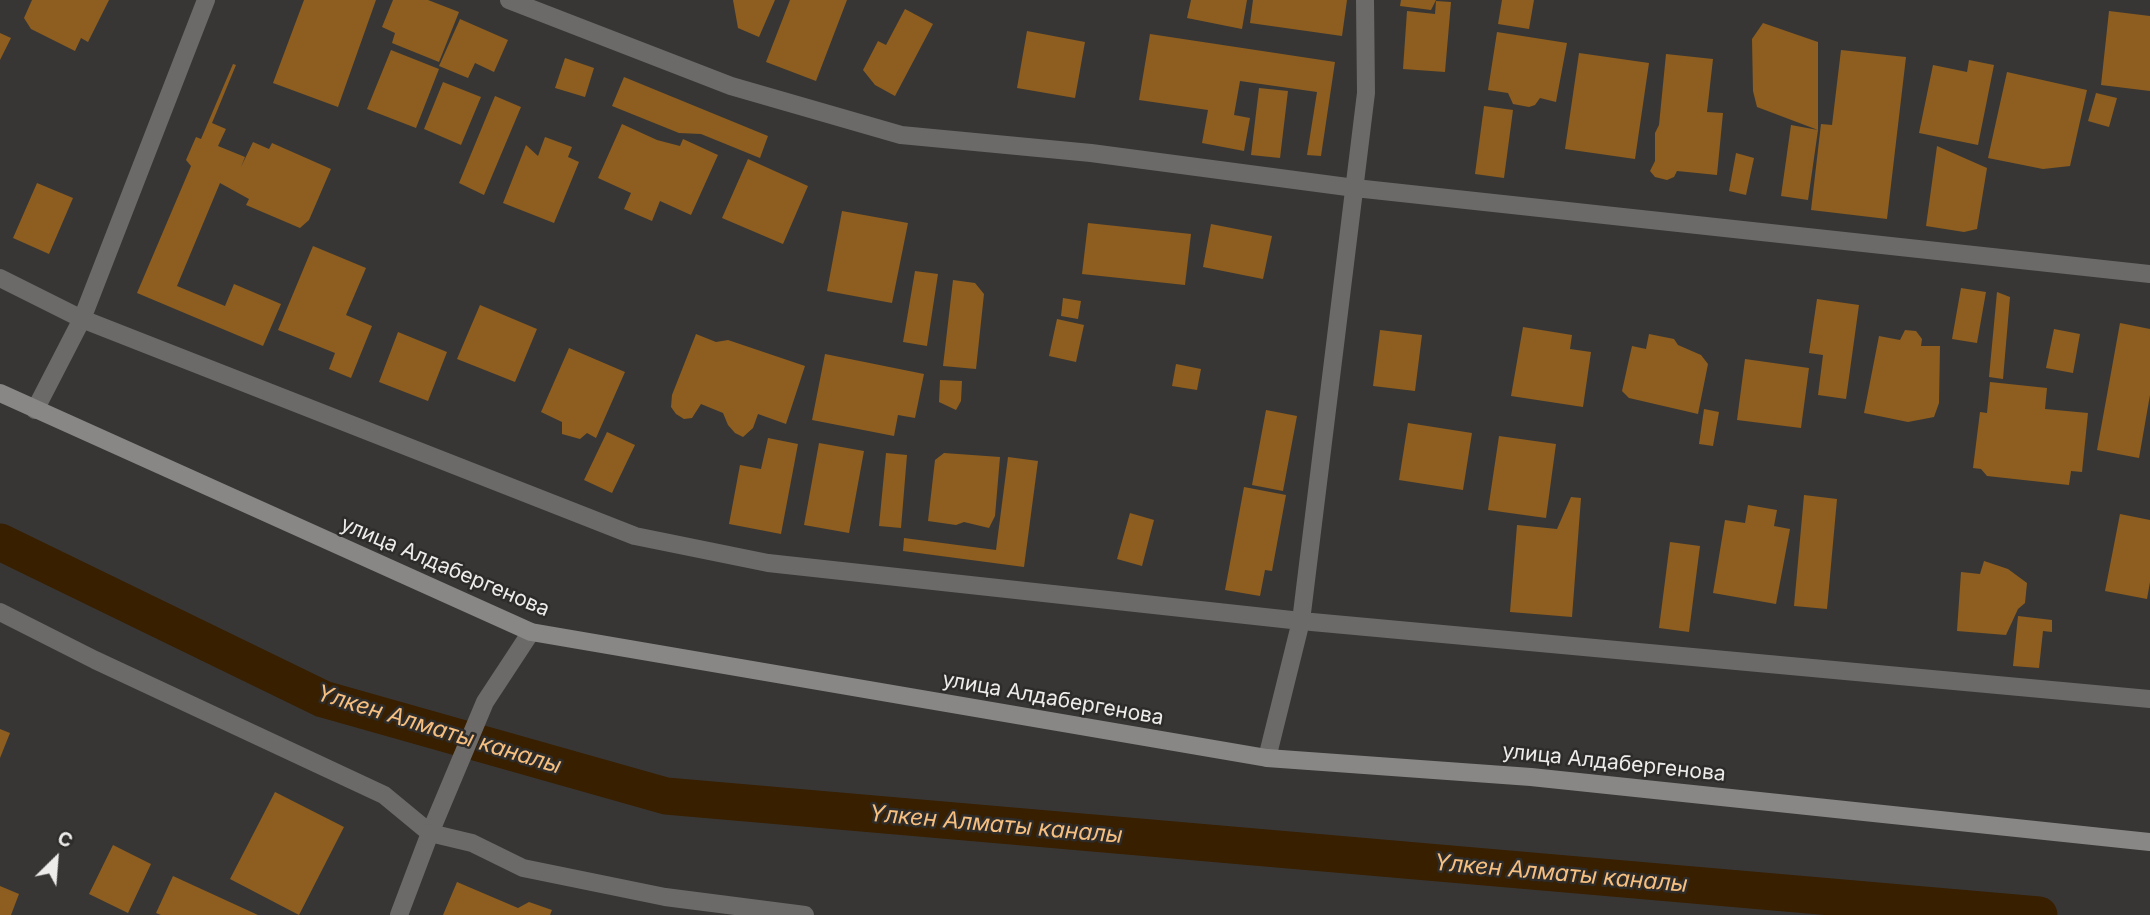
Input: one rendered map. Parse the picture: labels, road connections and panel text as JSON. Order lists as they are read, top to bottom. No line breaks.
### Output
{"streets":{"main road":["улица Алдабергенова"]},"water":["Үлкен Алматы каналы"],"north":"top right"}
